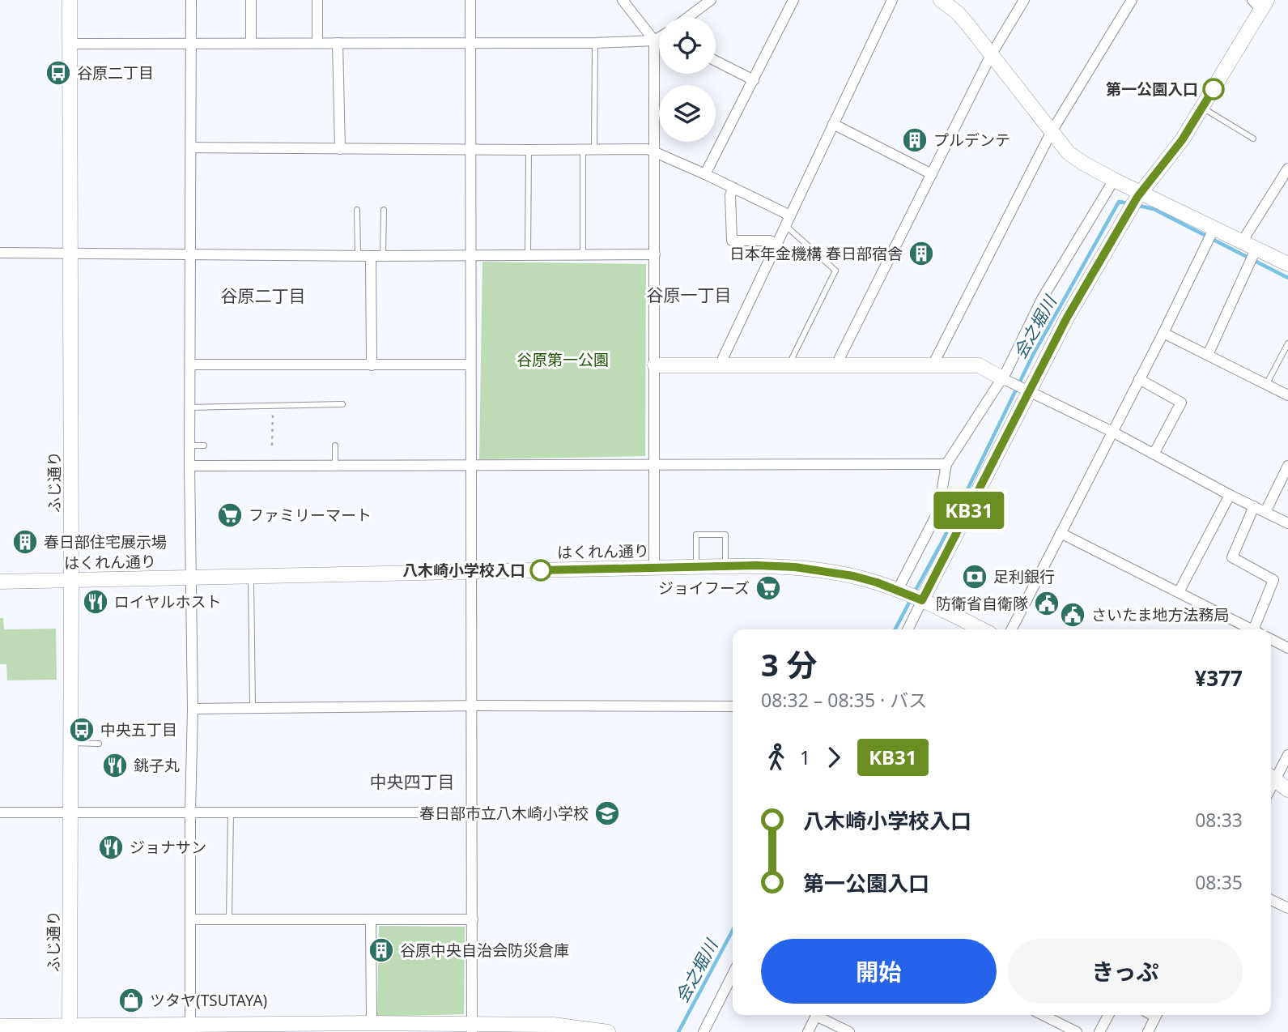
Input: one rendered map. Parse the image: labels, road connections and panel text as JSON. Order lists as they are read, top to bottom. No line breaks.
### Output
{"streets":{"street":["ふじ通り","はくれん通り"]},"crossings":[["ふじ通り","はくれん通り"]],"districts":["谷原一丁目","谷原二丁目","中央四丁目"],"water":["会之堀川"],"parks":["谷原第一公園"],"places":{"bus stop":["谷原二丁目","中央五丁目"],"other":["第一公園入口","八木崎小学校入口"],"building":["プルデンテ","日本年金機構 春日部宿舎","春日部住宅展示場","谷原中央自治会防災倉庫"],"supermarket":["ファミリーマート","ジョイフーズ"],"bank":["足利銀行"],"restaurant":["ロイヤルホスト","銚子丸","ジョナサン"],"public building":["防衛省自衛隊","さいたま地方法務局"],"school or university":["春日部市立八木崎小学校"],"shop":["ツタヤ(TSUTAYA)"]},"lines":["bus line KB31"],"page":{"on_map":"KB31","heading":["3 分","08:32 – 08:35 · バス","¥377"],"legs":["1","KB31"],"list":[{"name":"八木崎小学校入口","value":"08:33"},{"name":"第一公園入口","value":"08:35"}],"buttons":["開始","きっぷ"]}}
